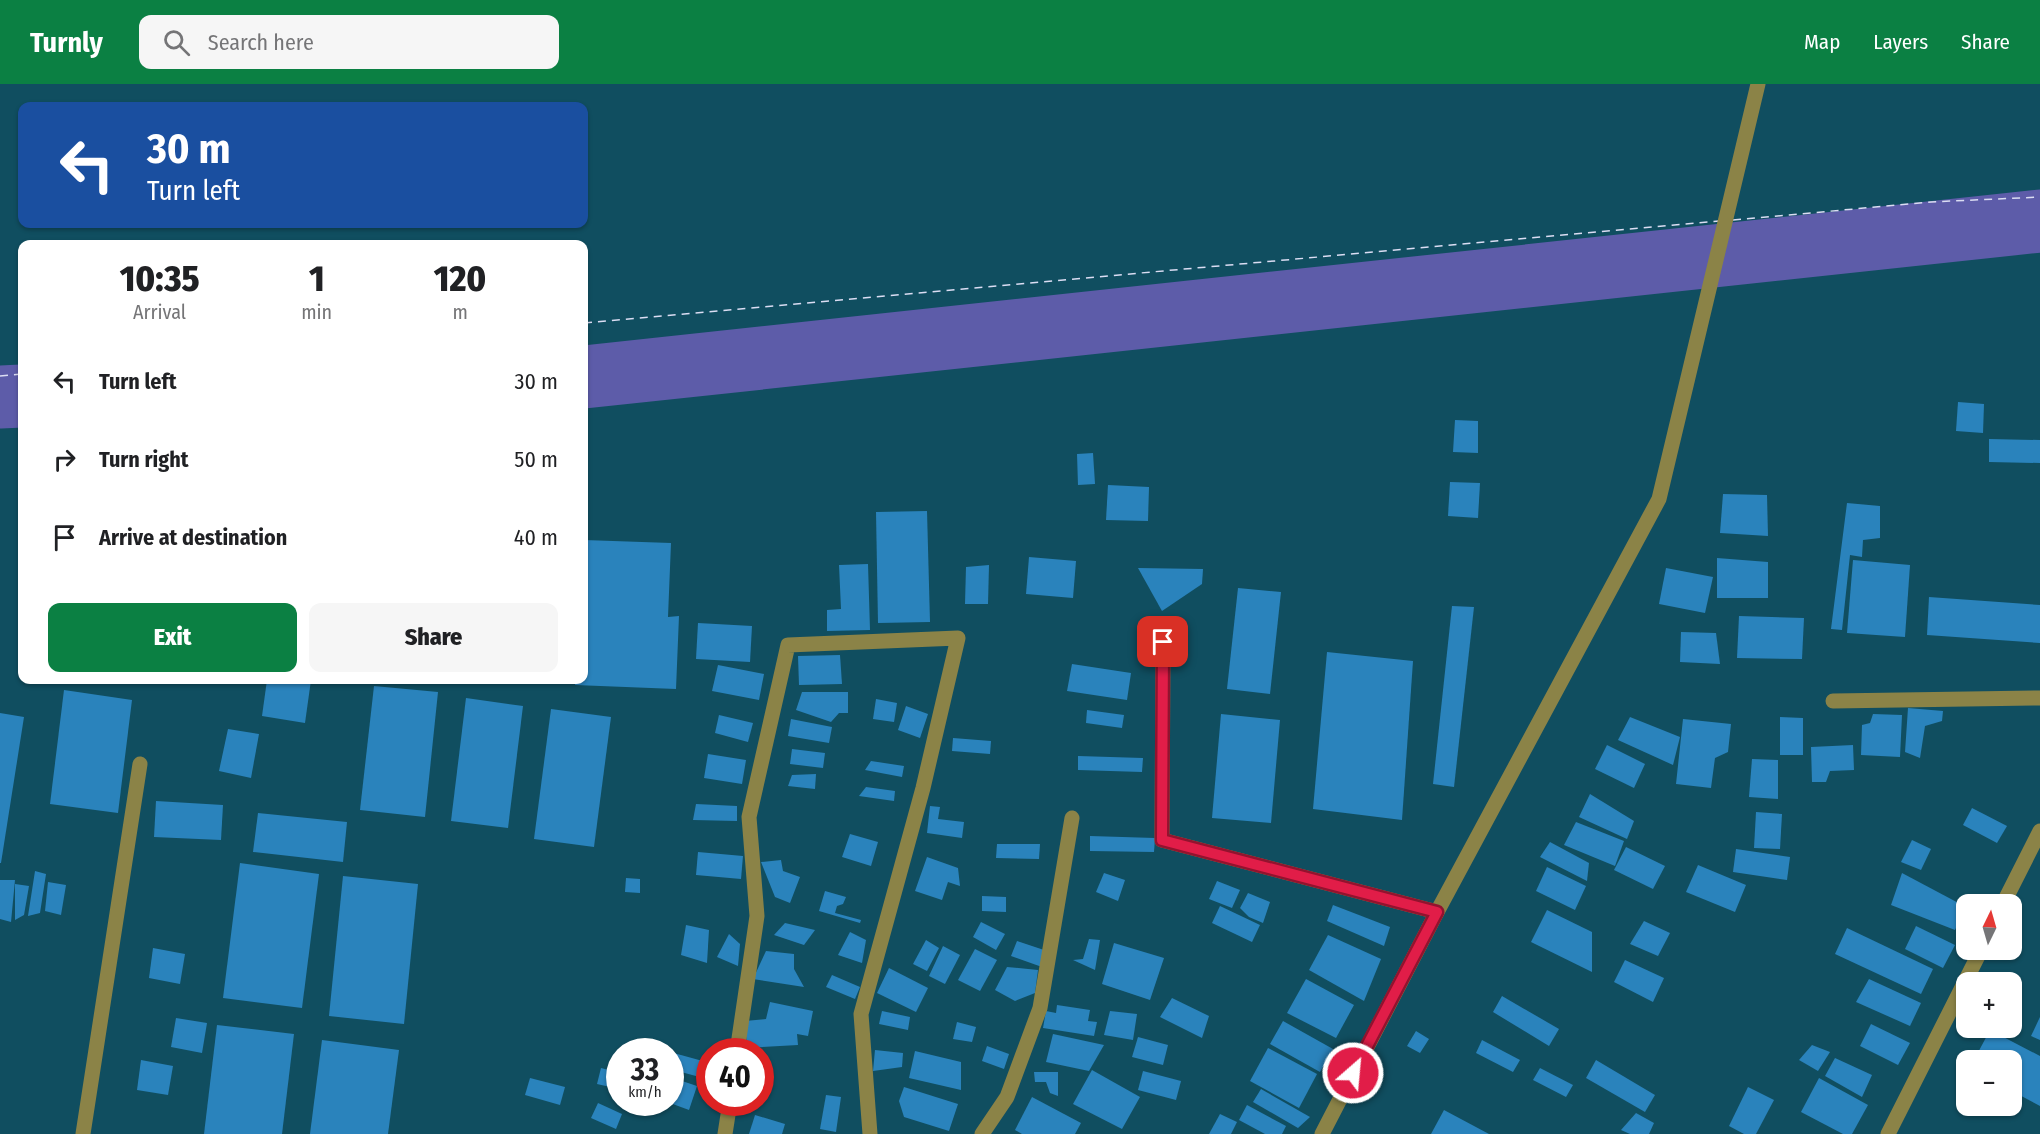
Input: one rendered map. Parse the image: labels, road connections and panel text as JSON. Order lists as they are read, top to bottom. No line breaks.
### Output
{"north":"top","page":{"header":"Turnly","search":"Search here","nav":["Map","Layers","Share"],"turn":["30 m","Turn left"],"eta":["10:35","Arrival","1","min","120","m"],"list":[{"name":"Turn left","value":"30 m"},{"name":"Turn right","value":"50 m"},{"name":"Arrive at destination","value":"40 m"}],"buttons":["Exit","Share"],"map_buttons":["+","−"],"speed":"33 km/h","limit":"40"}}
